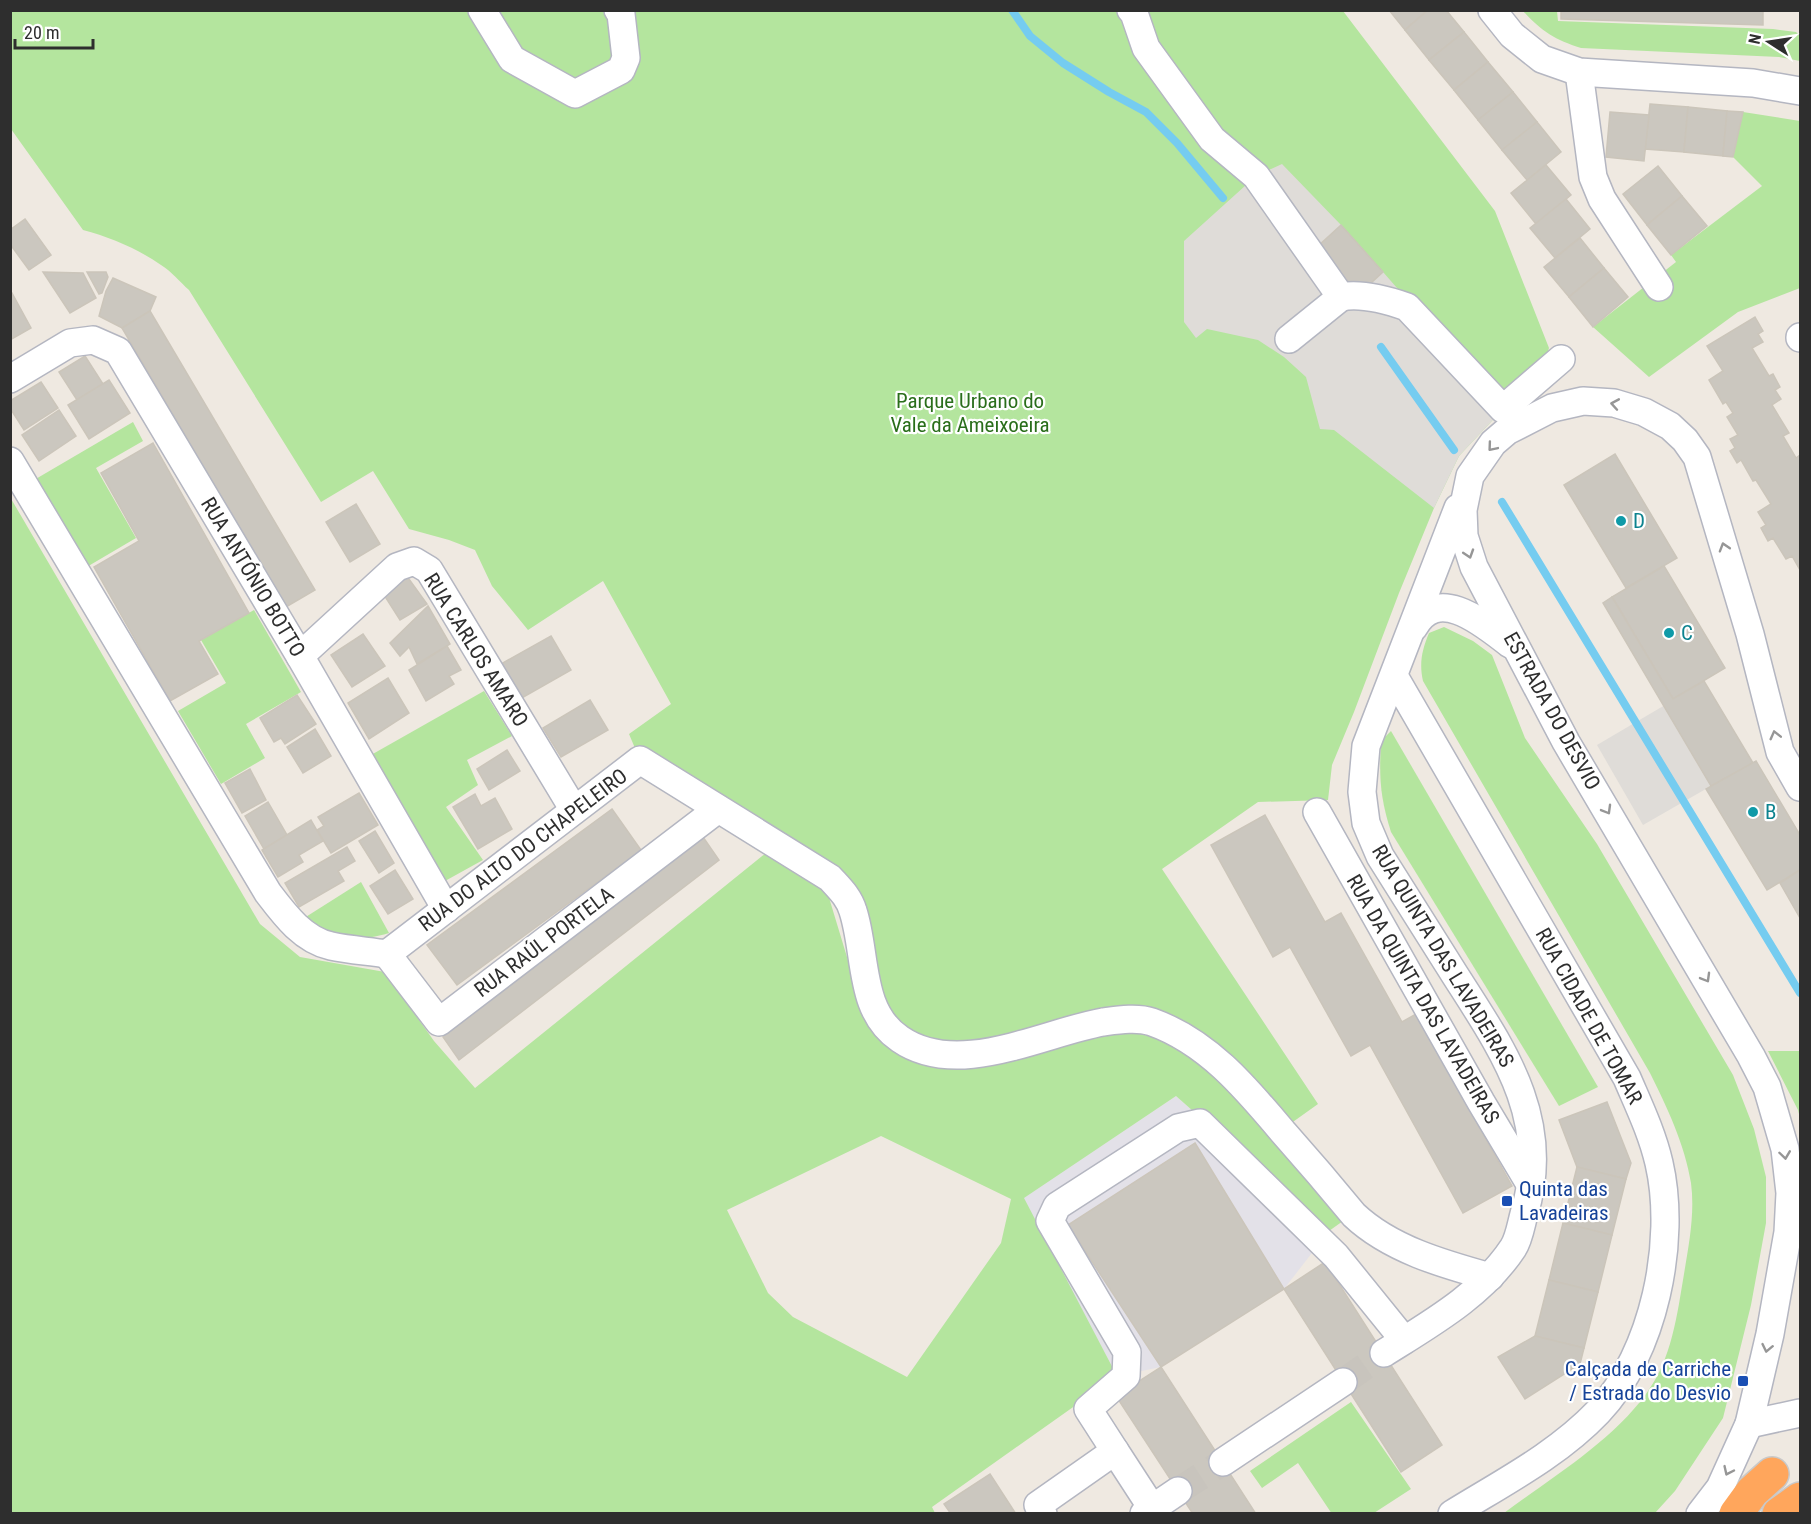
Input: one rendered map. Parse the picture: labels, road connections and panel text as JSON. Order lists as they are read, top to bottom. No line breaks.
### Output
{"streets":{"street":["RUA ANTÓNIO BOTTO","RUA CARLOS AMARO","ESTRADA DO DESVIO","RUA DO ALTO DO CHAPELEIRO","RUA RAÚL PORTELA","RUA QUINTA DAS LAVADEIRAS","RUA DA QUINTA DAS LAVADEIRAS","RUA CIDADE DE TOMAR"]},"crossings":[["RUA ANTÓNIO BOTTO","RUA CARLOS AMARO"],["RUA ANTÓNIO BOTTO","RUA DO ALTO DO CHAPELEIRO"],["RUA CARLOS AMARO","RUA DO ALTO DO CHAPELEIRO"],["RUA DO ALTO DO CHAPELEIRO","RUA RAÚL PORTELA"],["RUA DO ALTO DO CHAPELEIRO","RUA QUINTA DAS LAVADEIRAS"],["RUA QUINTA DAS LAVADEIRAS","RUA DA QUINTA DAS LAVADEIRAS"],["RUA QUINTA DAS LAVADEIRAS","RUA CIDADE DE TOMAR"]],"parks":["Parque Urbano do Vale da Ameixoeira"],"places":{"other":["D","C","B"],"transit":["Quinta das Lavadeiras","Calçada de Carriche / Estrada do Desvio"]},"scale_bar":"20 m","north":"left"}
